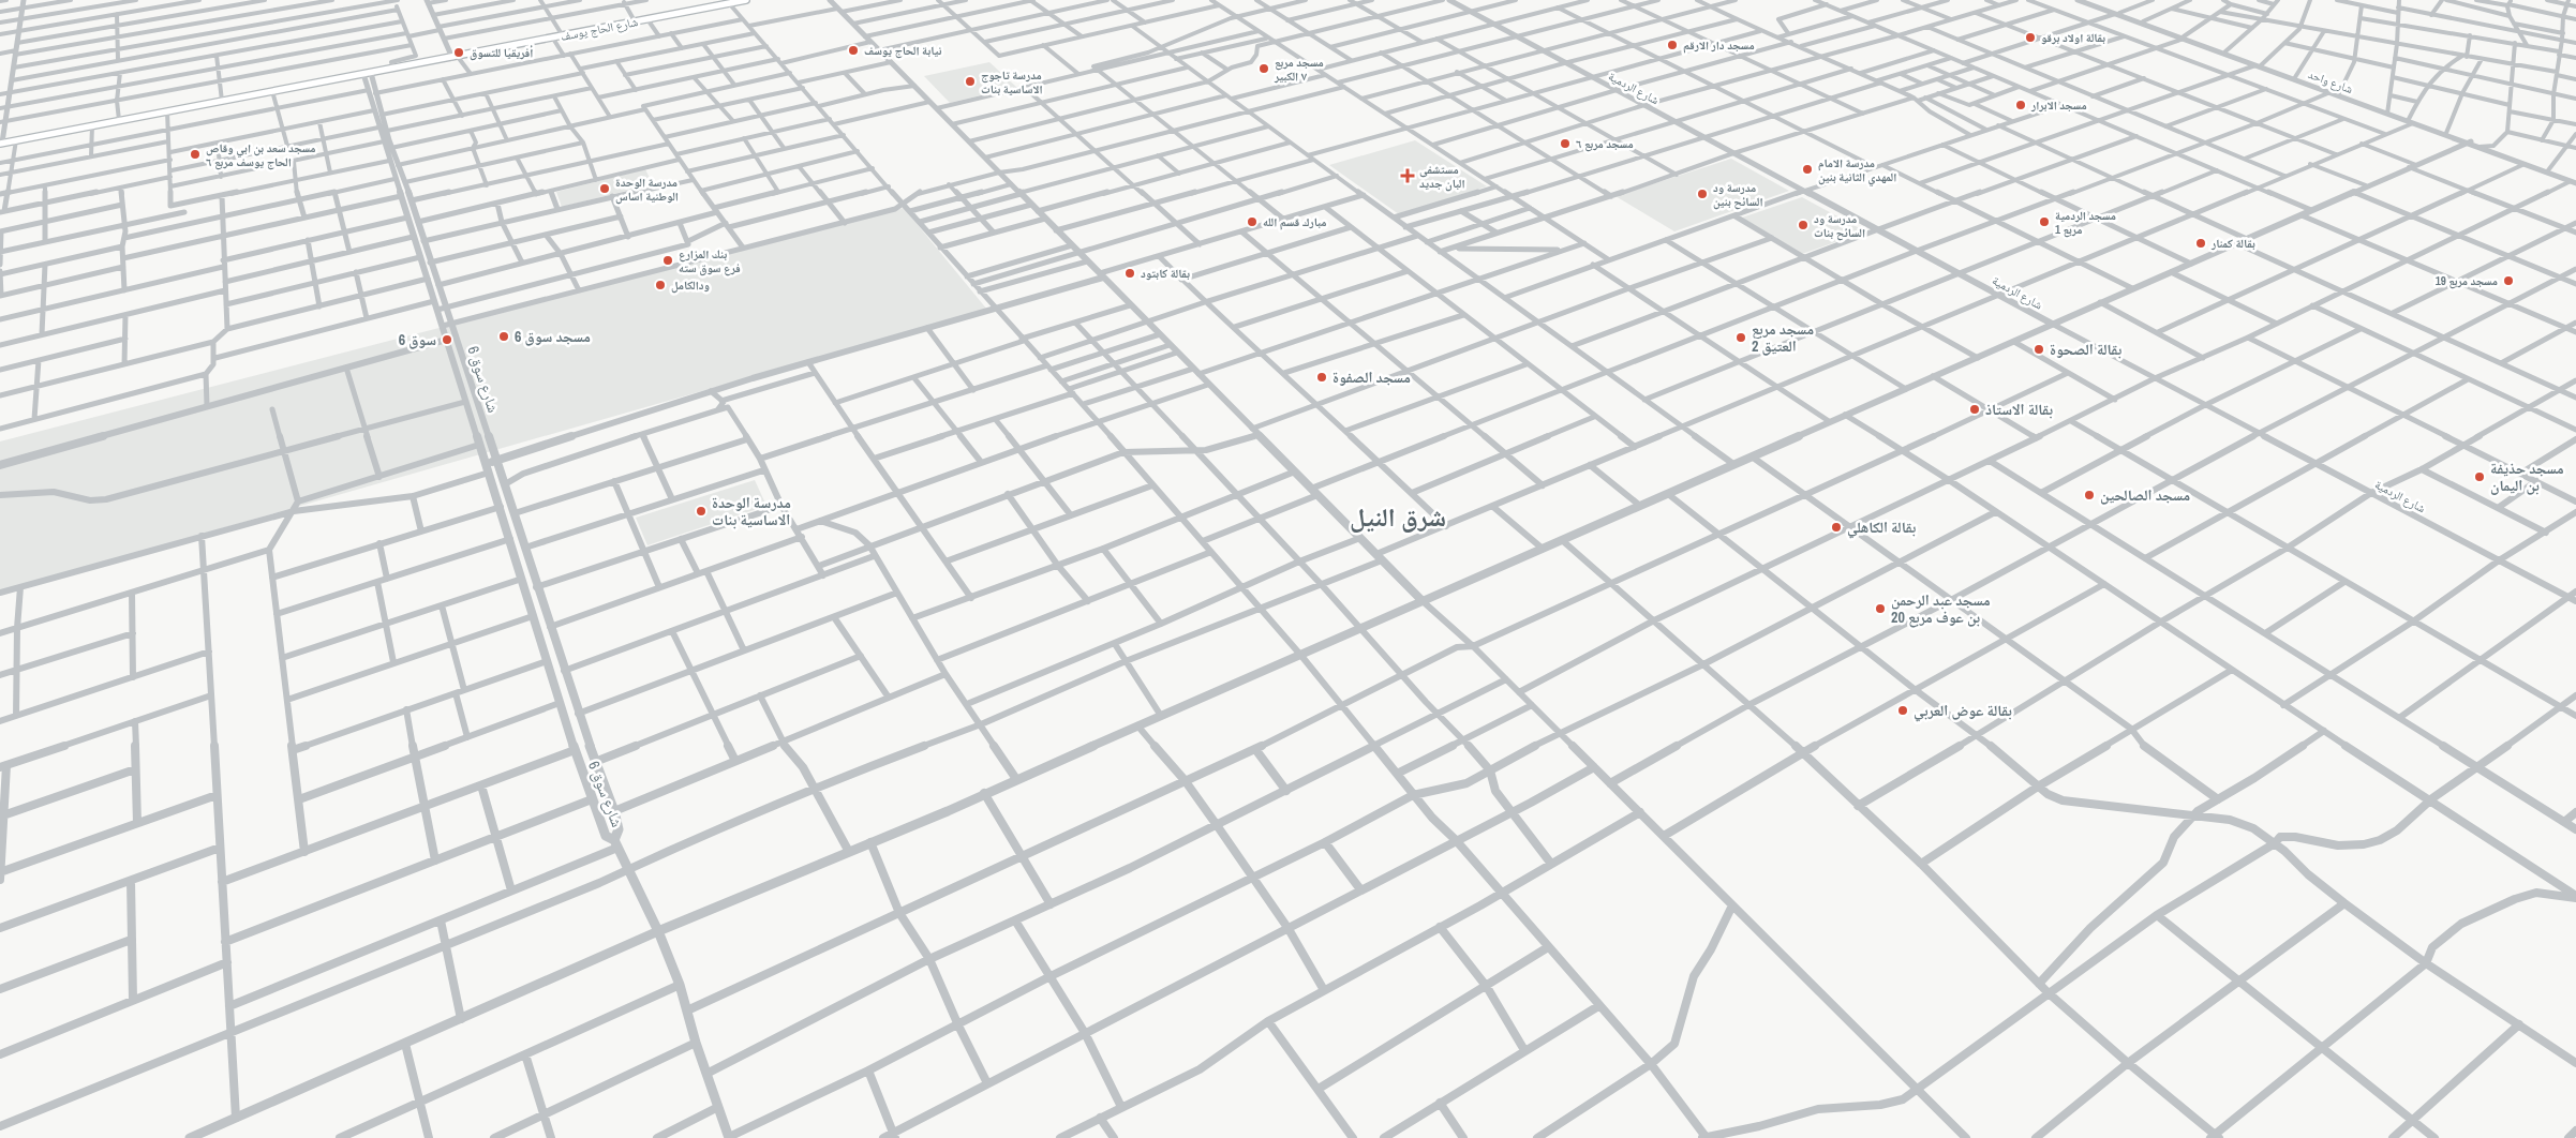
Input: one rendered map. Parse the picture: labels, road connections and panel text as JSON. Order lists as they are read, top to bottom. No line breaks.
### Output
{"streets":{"main road":["شارع الحاج يوسف"],"street":["شارع واحد","شارع الردمية","شارع سوق 6"]},"districts":["شرق النيل"],"places":{"other":["بقالة اولاد برقو","مسجد دار الارقم","نيابة الحاج يوسف","أفريقيا للتسوق","مسجد مربع ٧ الكبير","مدرسة تاجوج الاساسية بنات","مسجد الابرار","مسجد مربع ٦","مسجد سعد بن ابي وقاص الحاج يوسف مربع ٦","مدرسة الامام المهدي الثانية بنين","مدرسة الوحدة الوطنية اساس","مدرسة ود السائح بنين","مبارك قسم الله","مسجد الردمية مربع 1","مدرسة ود السائح بنات","بقالة كمنار","بنك المزارع فرع سوق سته","بقالة كابتود","مسجد مربع 19","ودالكامل","مسجد سوق 6","مسجد مربع 2 العتيق","سوق 6","بقالة الصحوة","مسجد الصفوة","بقالة الاستاذ","مسجد حذيفة بن اليمان","مسجد الصالحين","مدرسة الوحدة الاساسية بنات","بقالة الكاهلي","مسجد عبد الرحمن بن عوف مربع 20","بقالة عوض العربي"],"health":["مستشفى البان جديد"]}}
